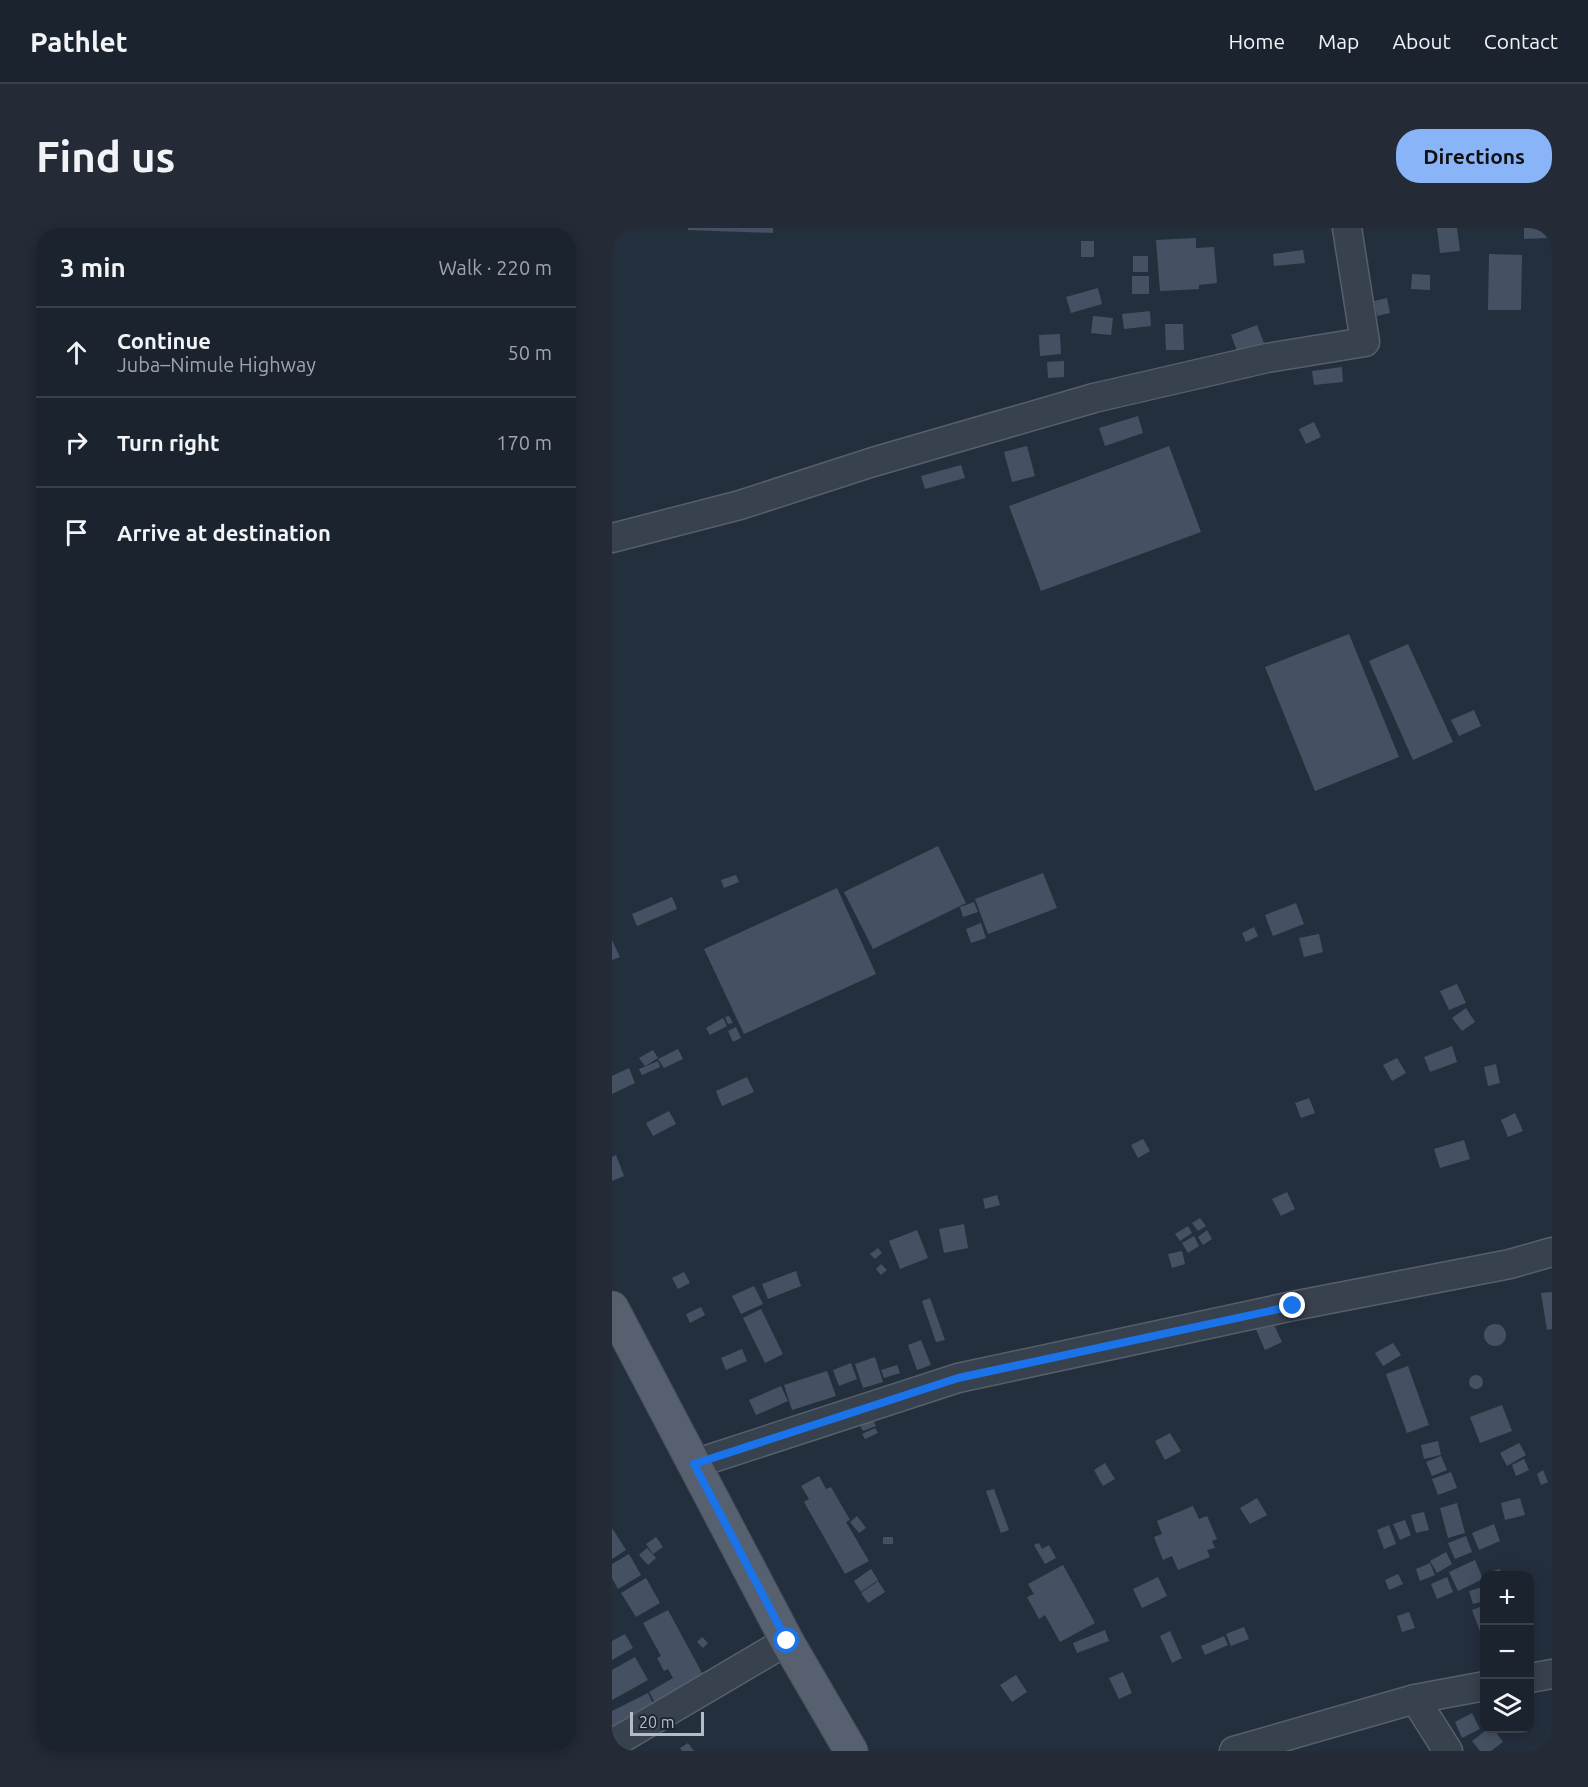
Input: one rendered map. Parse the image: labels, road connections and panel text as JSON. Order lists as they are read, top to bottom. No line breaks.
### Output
{"scale_bar":"20 m","page":{"header":"Pathlet","nav":["Home","Map","About","Contact"],"buttons":"Directions","title":"Find us","heading":["3 min","Walk · 220 m"],"list":[["Continue","Juba–Nimule Highway","50 m"],["Turn right","170 m"],"Arrive at destination"],"map_buttons":["+","−"],"scale":"20 m"}}
